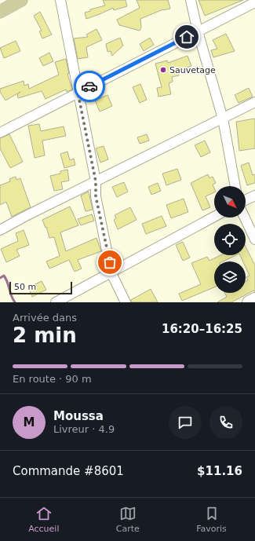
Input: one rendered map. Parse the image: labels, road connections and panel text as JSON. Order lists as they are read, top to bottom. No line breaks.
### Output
{"places":["Sauvetage"],"scale_bar":"50 m","north":"bottom right","page":{"scale":"50 m","heading":["2 min","Arrivée dans","16:20–16:25"],"panel":["Moussa","Livreur · 4.9","Commande #8601","$11.16"],"bar":"En route · 90 m","round":"M","tabs":["Accueil","Carte","Favoris"]}}
